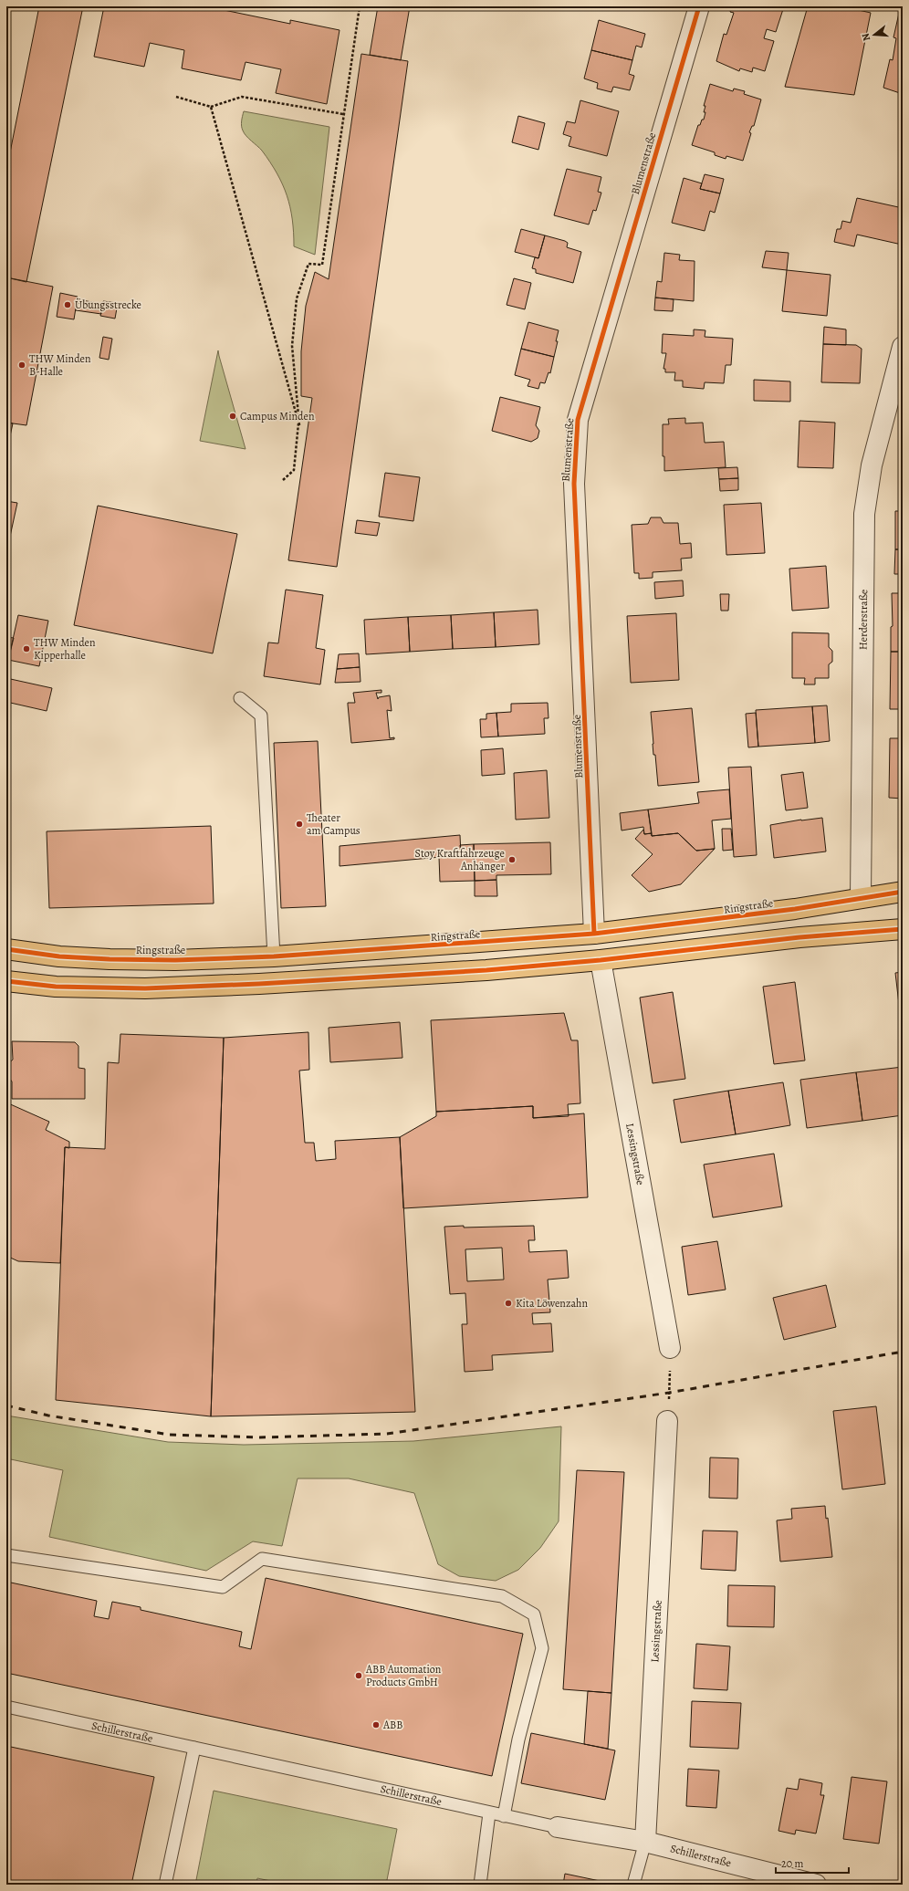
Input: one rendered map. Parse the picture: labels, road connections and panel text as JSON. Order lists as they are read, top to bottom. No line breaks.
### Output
{"streets":{"main road":["Ringstraße"],"street":["Blumenstraße","Herderstraße","Lessingstraße","Schillerstraße"]},"crossings":[["Blumenstraße","Ringstraße"],["Herderstraße","Ringstraße"],["Lessingstraße","Schillerstraße"]],"places":["Übungsstrecke","THW Minden B-Halle","Campus Minden","THW Minden Kipperhalle","Theater am Campus","Stoy Kraftfahrzeuge Anhänger","Kita Löwenzahn","ABB Automation Products GmbH","ABB"],"scale_bar":"20 m","north":"left"}
